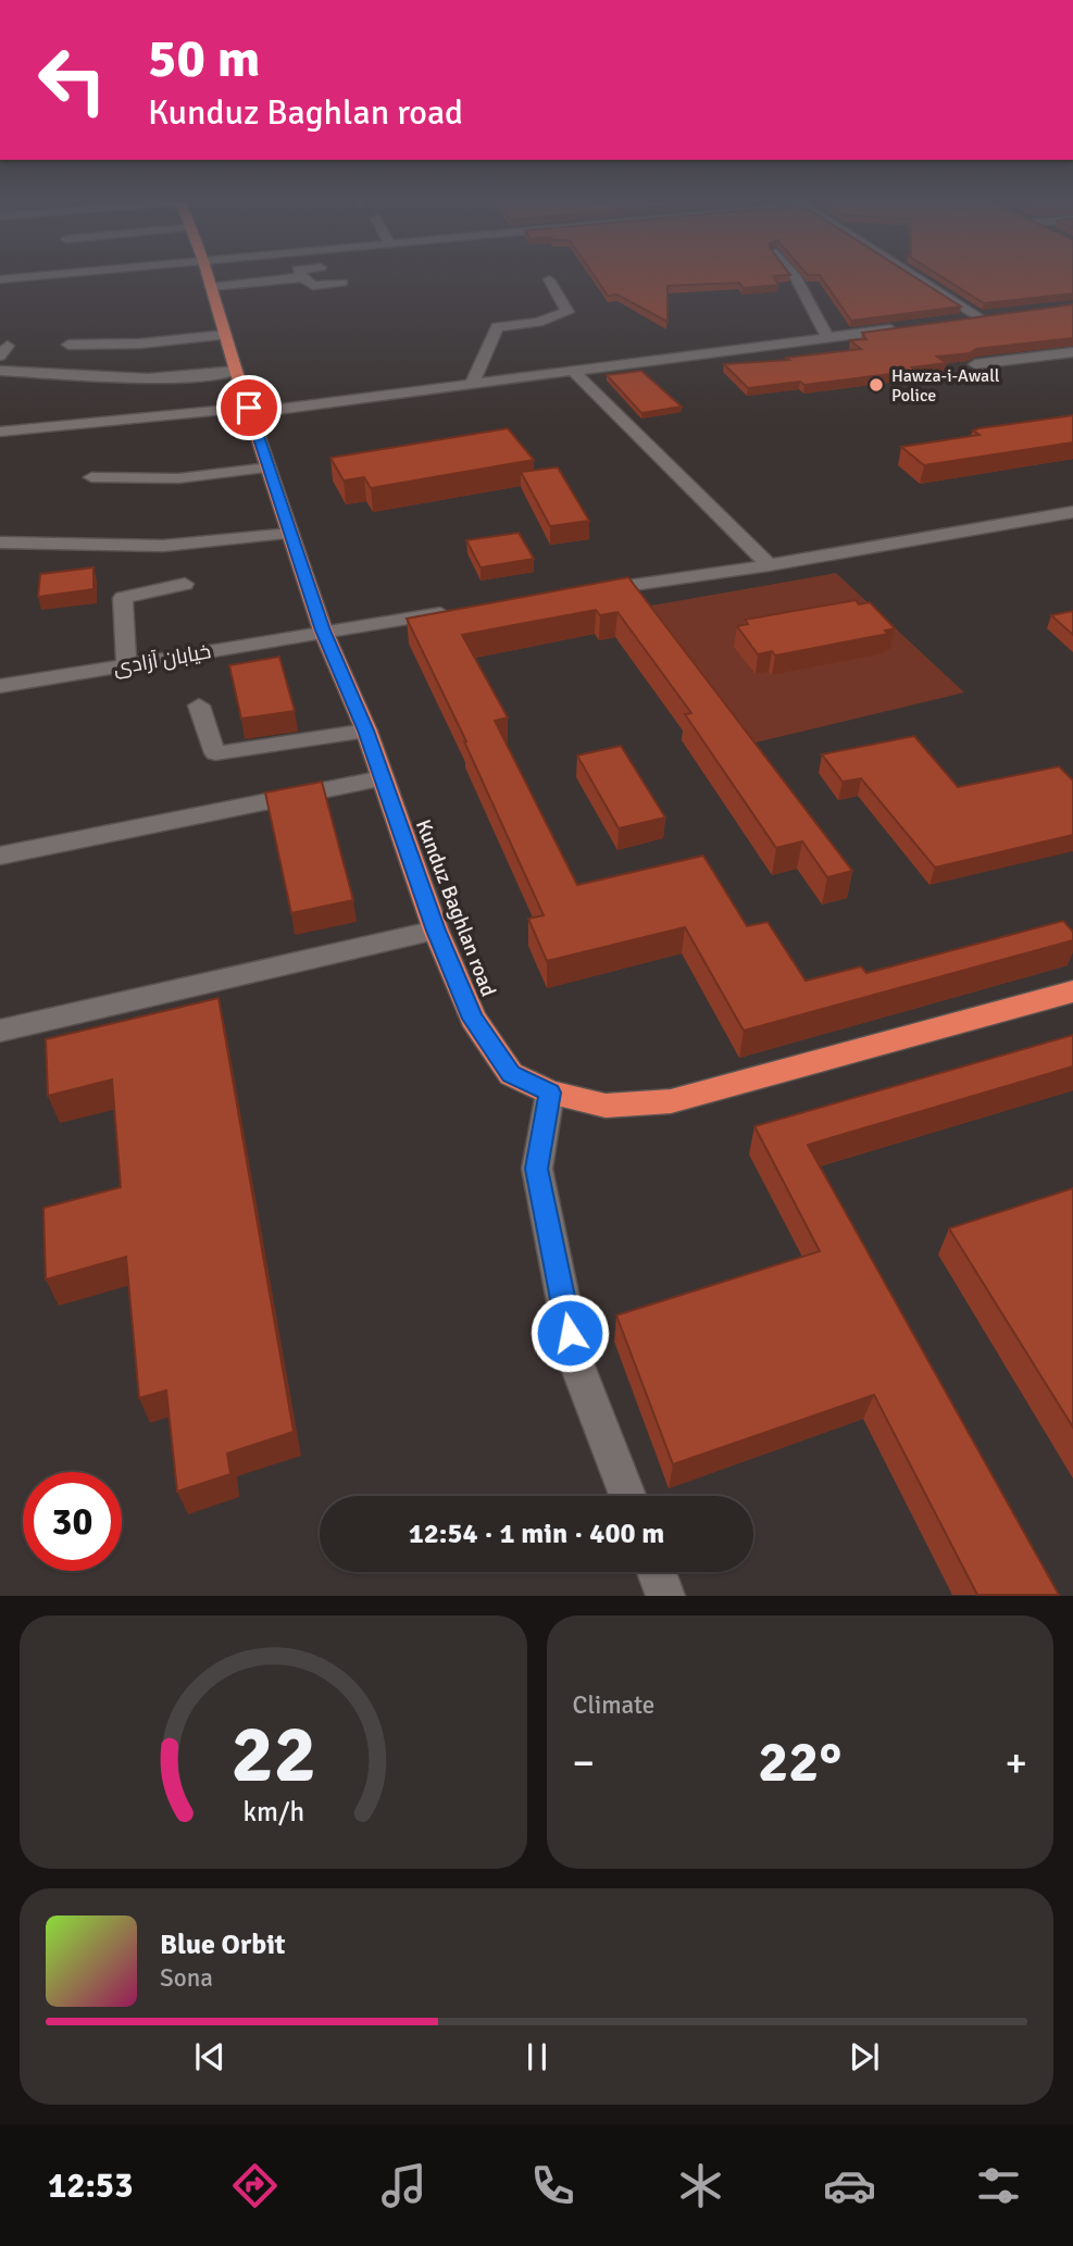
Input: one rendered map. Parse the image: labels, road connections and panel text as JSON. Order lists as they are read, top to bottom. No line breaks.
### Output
{"streets":{"highway":["Kunduz Baghlan road"],"street":["خیابان آزادی"]},"crossings":[["خیابان آزادی","Kunduz Baghlan road"]],"places":["Hawza-i-Awall Police"],"page":{"turn":["50 m","Kunduz Baghlan road"],"limit":"30","trip":"12:54 · 1 min · 400 m","tile":"Climate","heat":["−","22°","+"],"song":["Blue Orbit","Sona"],"tabs":"12:53","gauge":["22","km/h"]}}
